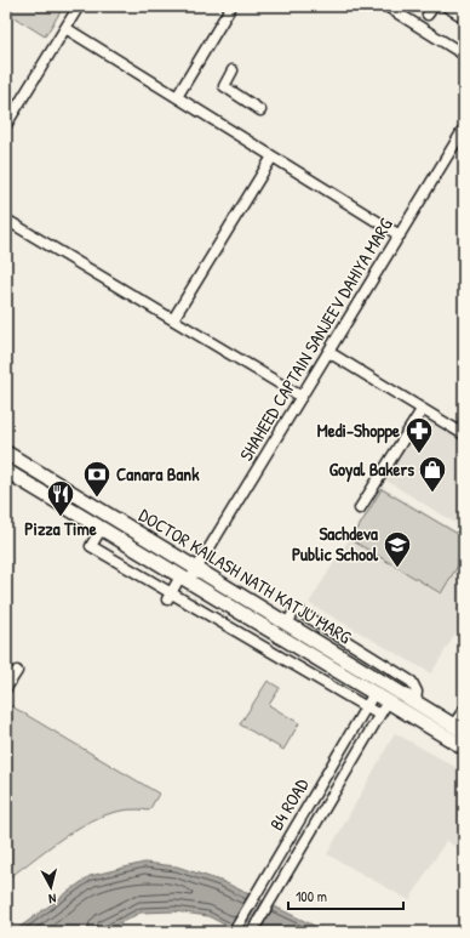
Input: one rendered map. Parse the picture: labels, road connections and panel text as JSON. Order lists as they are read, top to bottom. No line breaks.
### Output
{"streets":{"main road":["DOCTOR KAILASH NATH KATJU MARG"],"street":["SHAHEED CAPTAIN SANJEEV DAHIYA MARG","B4 ROAD"]},"crossings":[["SHAHEED CAPTAIN SANJEEV DAHIYA MARG","DOCTOR KAILASH NATH KATJU MARG"],["DOCTOR KAILASH NATH KATJU MARG","B4 ROAD"]],"places":{"pharmacy":["Medi-Shoppe"],"shop":["Goyal Bakers"],"bank":["Canara Bank"],"restaurant":["Pizza Time"],"school or university":["Sachdeva Public School"]},"scale_bar":"100 m","north":"bottom"}
